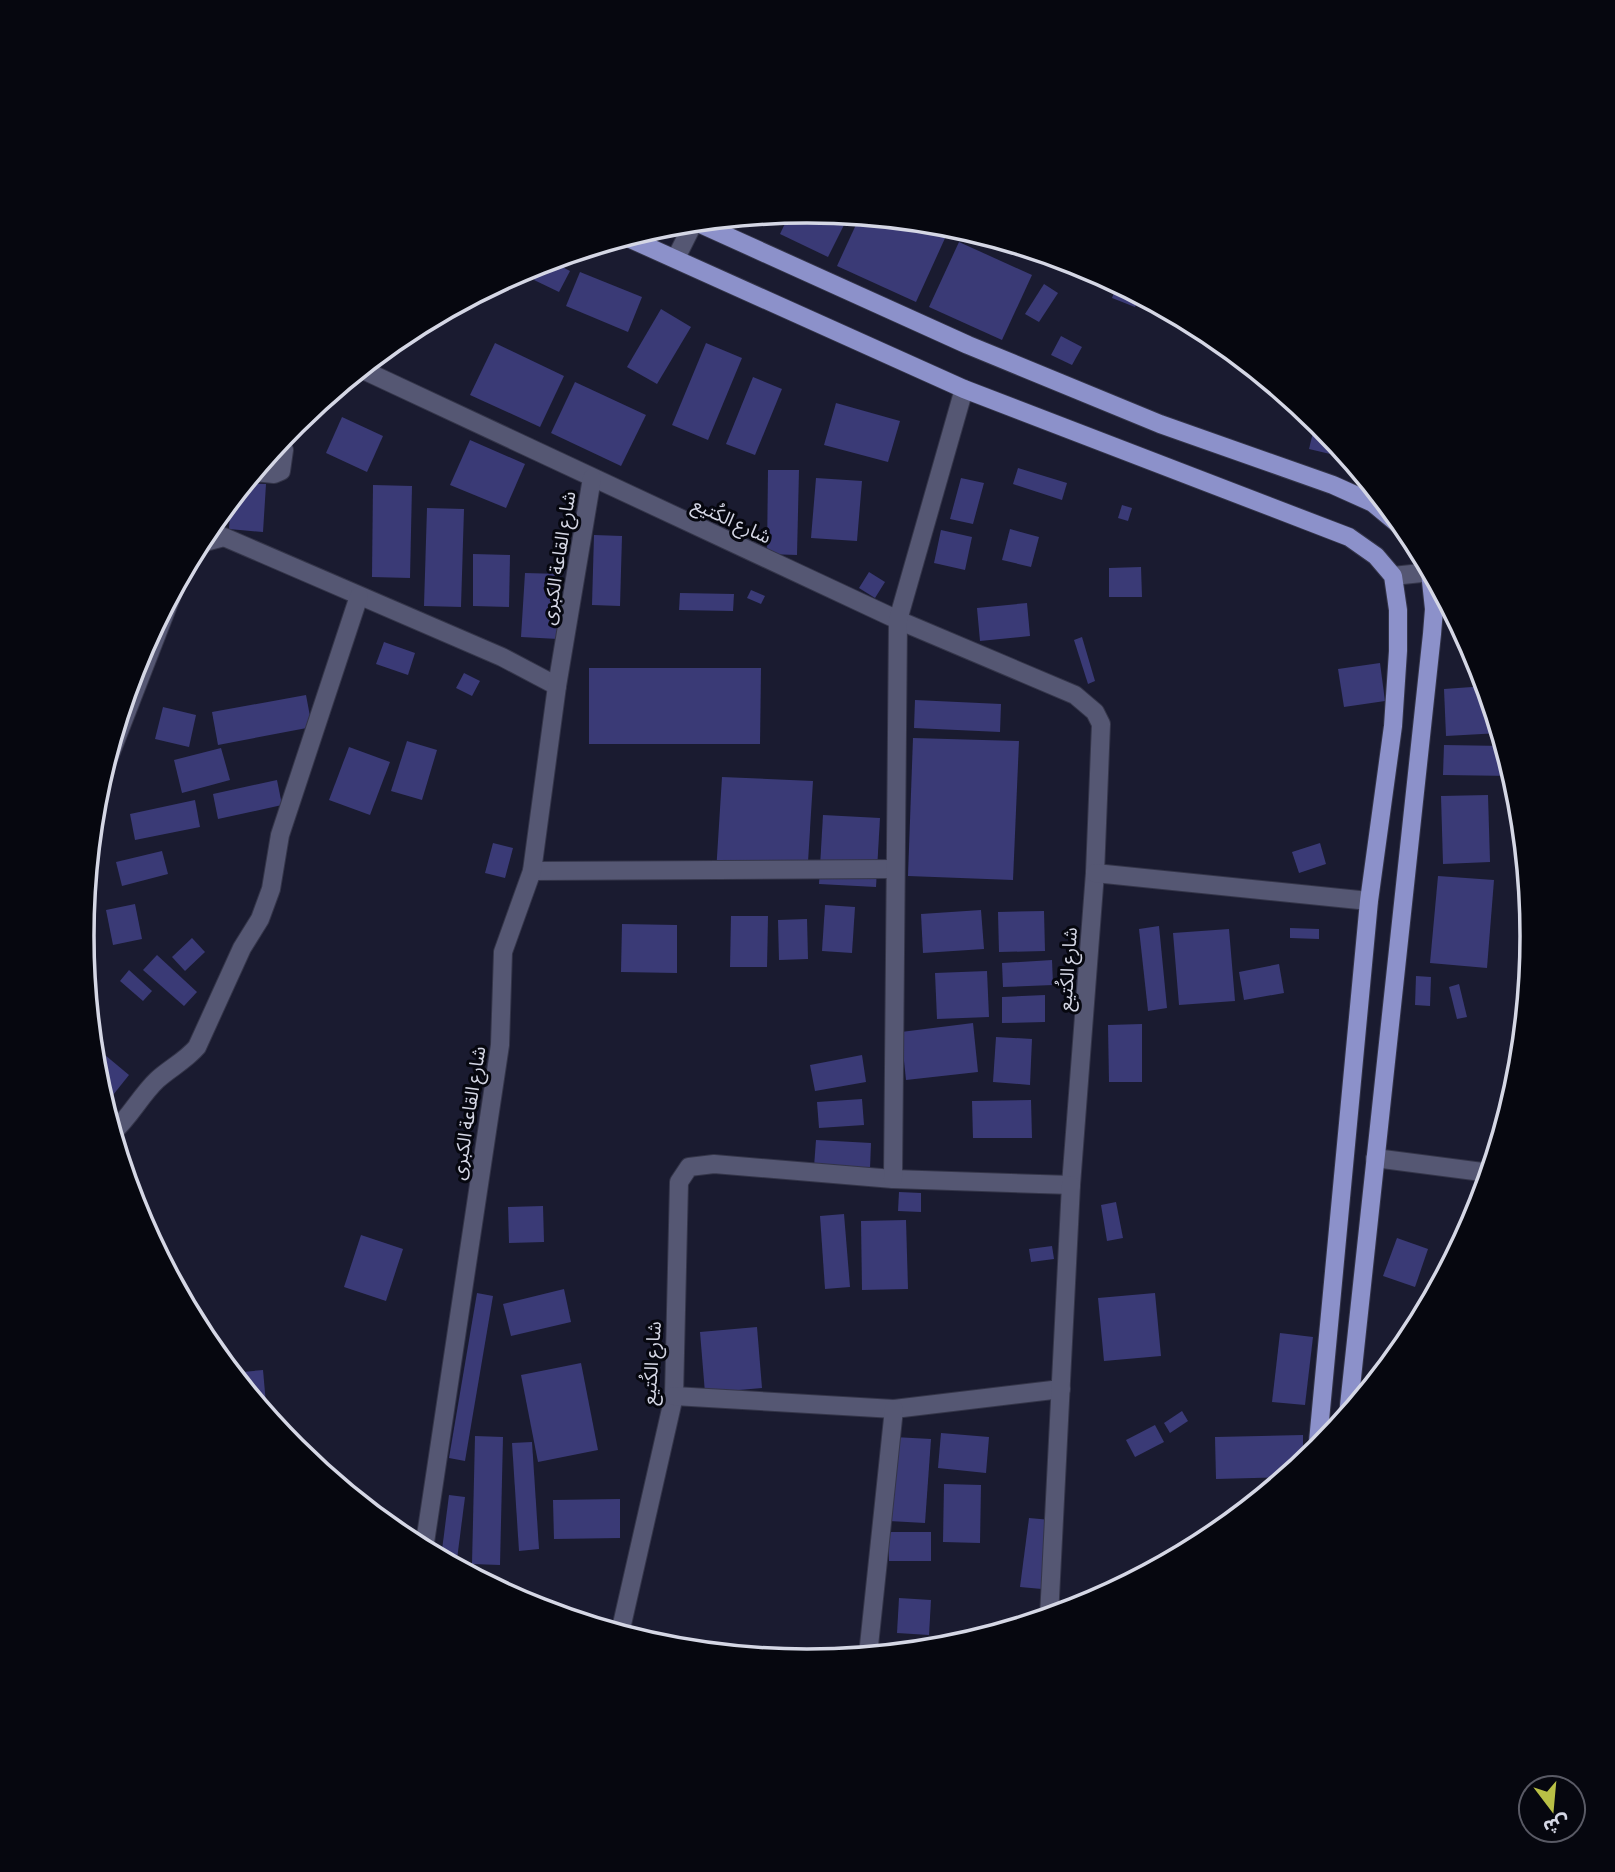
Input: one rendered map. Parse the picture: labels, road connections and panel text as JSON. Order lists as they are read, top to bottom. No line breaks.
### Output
{"streets":{"street":["شارع الكُتيع","شارع القاعة الكبرى"]},"crossings":[["شارع الكُتيع","شارع القاعة الكبرى"]],"north":"bottom"}
